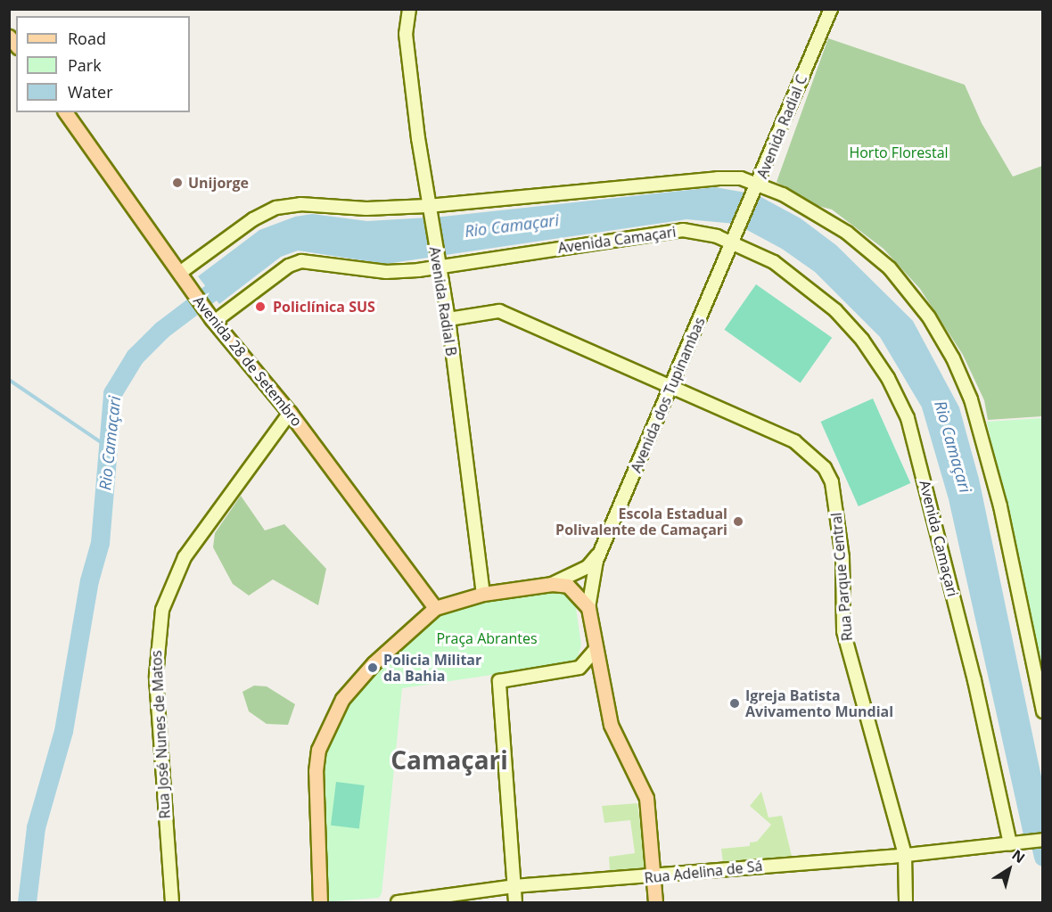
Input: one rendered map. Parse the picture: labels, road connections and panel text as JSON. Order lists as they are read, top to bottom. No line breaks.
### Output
{"streets":{"main road":["Avenida 28 de Setembro"],"street":["Avenida Radial C","Avenida Camaçari","Avenida Radial B","Avenida dos Tupinambas","Rua Parque Central","Rua José Nunes de Matos","Rua Adelina de Sá"]},"crossings":[["Avenida Radial C","Avenida Camaçari"],["Avenida Radial C","Avenida dos Tupinambas"],["Avenida Camaçari","Avenida Radial B"],["Avenida Camaçari","Avenida 28 de Setembro"],["Avenida Camaçari","Avenida dos Tupinambas"],["Avenida Camaçari","Rua Adelina de Sá"],["Avenida Radial B","Rua Parque Central"],["Avenida 28 de Setembro","Rua José Nunes de Matos"],["Avenida dos Tupinambas","Rua Parque Central"],["Rua Parque Central","Rua Adelina de Sá"]],"districts":["Camaçari"],"water":["Rio Camaçari"],"parks":["Horto Florestal","Praça Abrantes"],"places":["Unijorge","Policlínica SUS","Escola Estadual Polivalente de Camaçari","Policia Militar da Bahia","Igreja Batista Avivamento Mundial"],"legend":["Road","Park","Water"],"north":"top right"}
